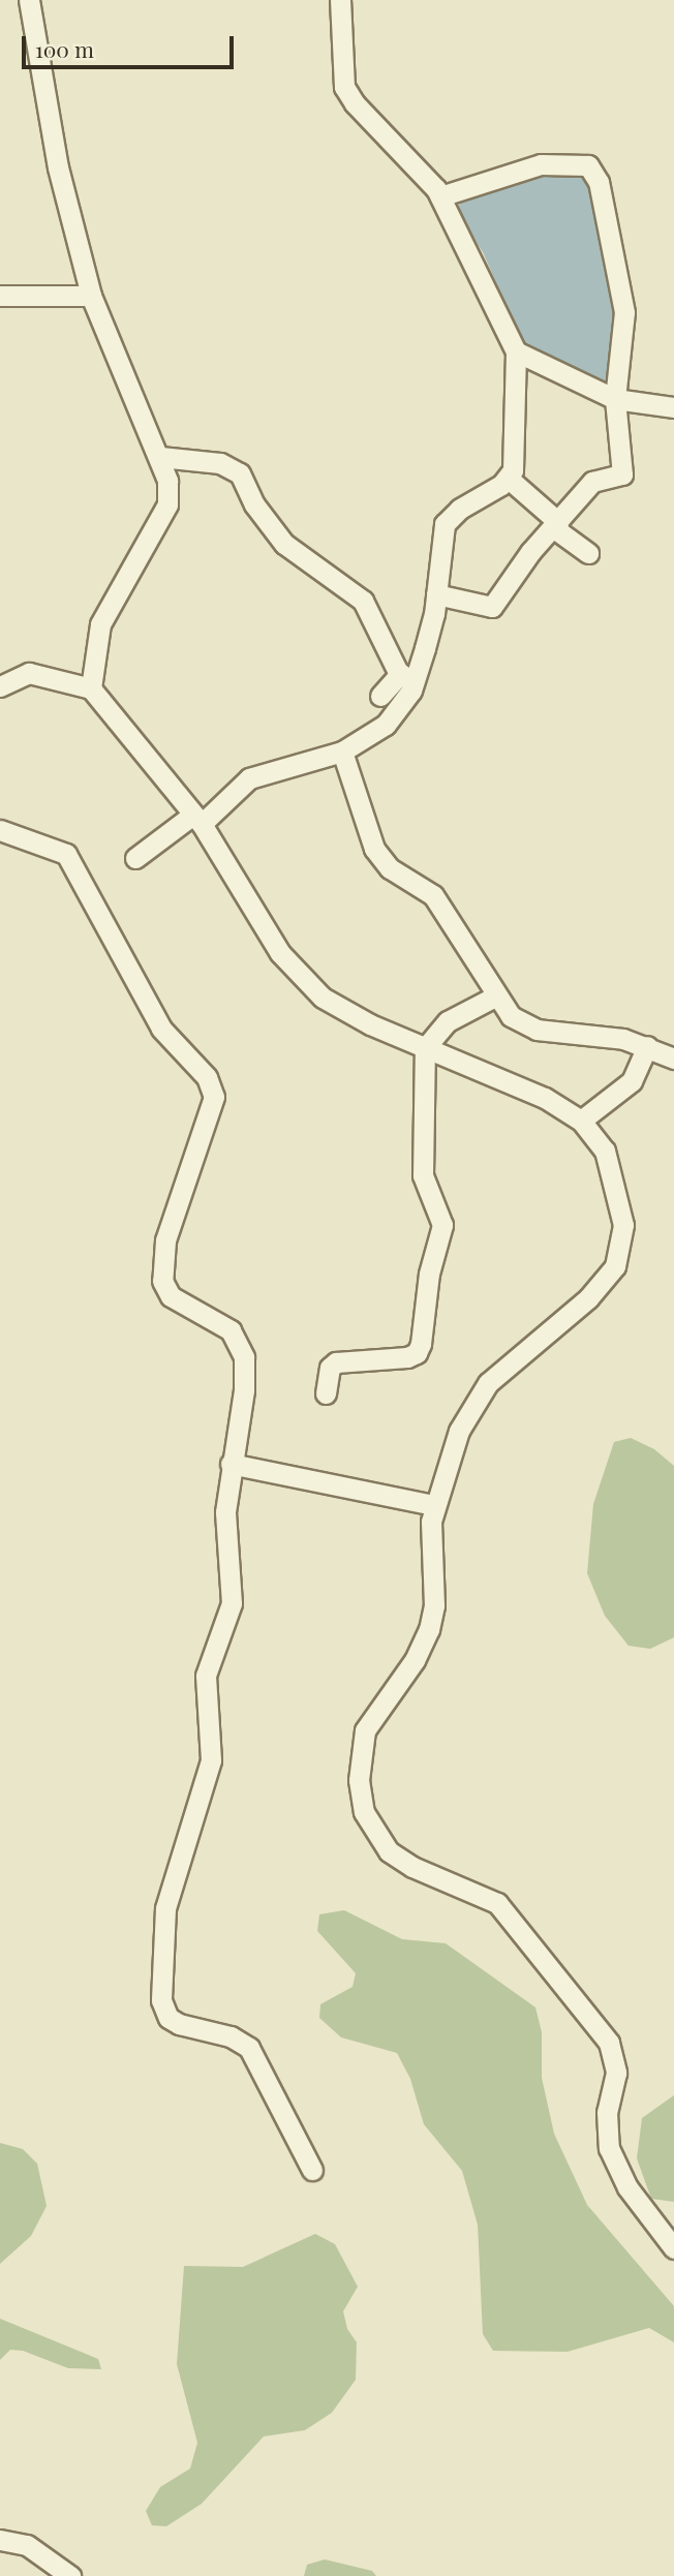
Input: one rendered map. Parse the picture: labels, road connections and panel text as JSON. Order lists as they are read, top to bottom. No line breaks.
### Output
{"scale_bar":"100 m"}
